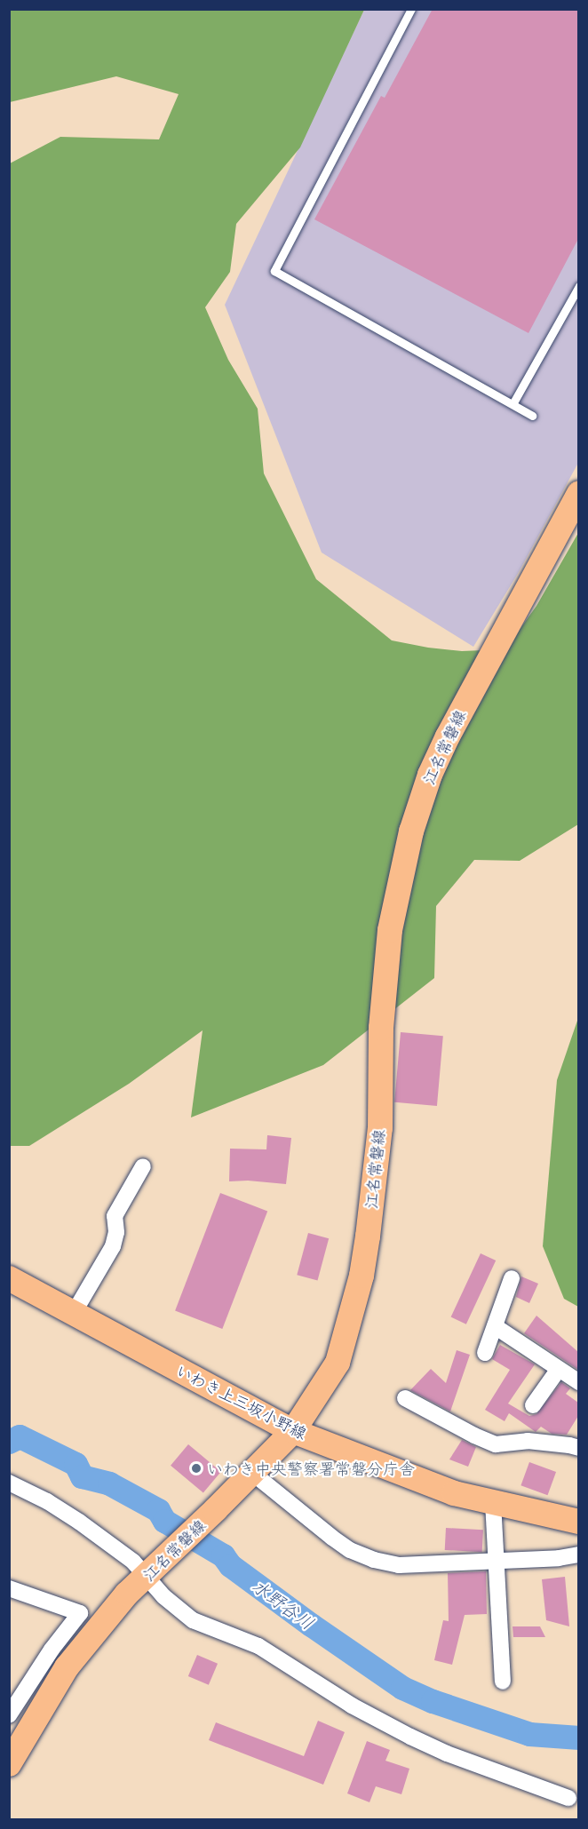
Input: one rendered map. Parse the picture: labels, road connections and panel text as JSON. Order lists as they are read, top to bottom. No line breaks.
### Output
{"streets":{"main road":["江名常磐線","いわき上三坂小野線"]},"crossings":[["江名常磐線","いわき上三坂小野線"]],"water":["水野谷川"],"places":["いわき中央警察署常磐分庁舎"]}
